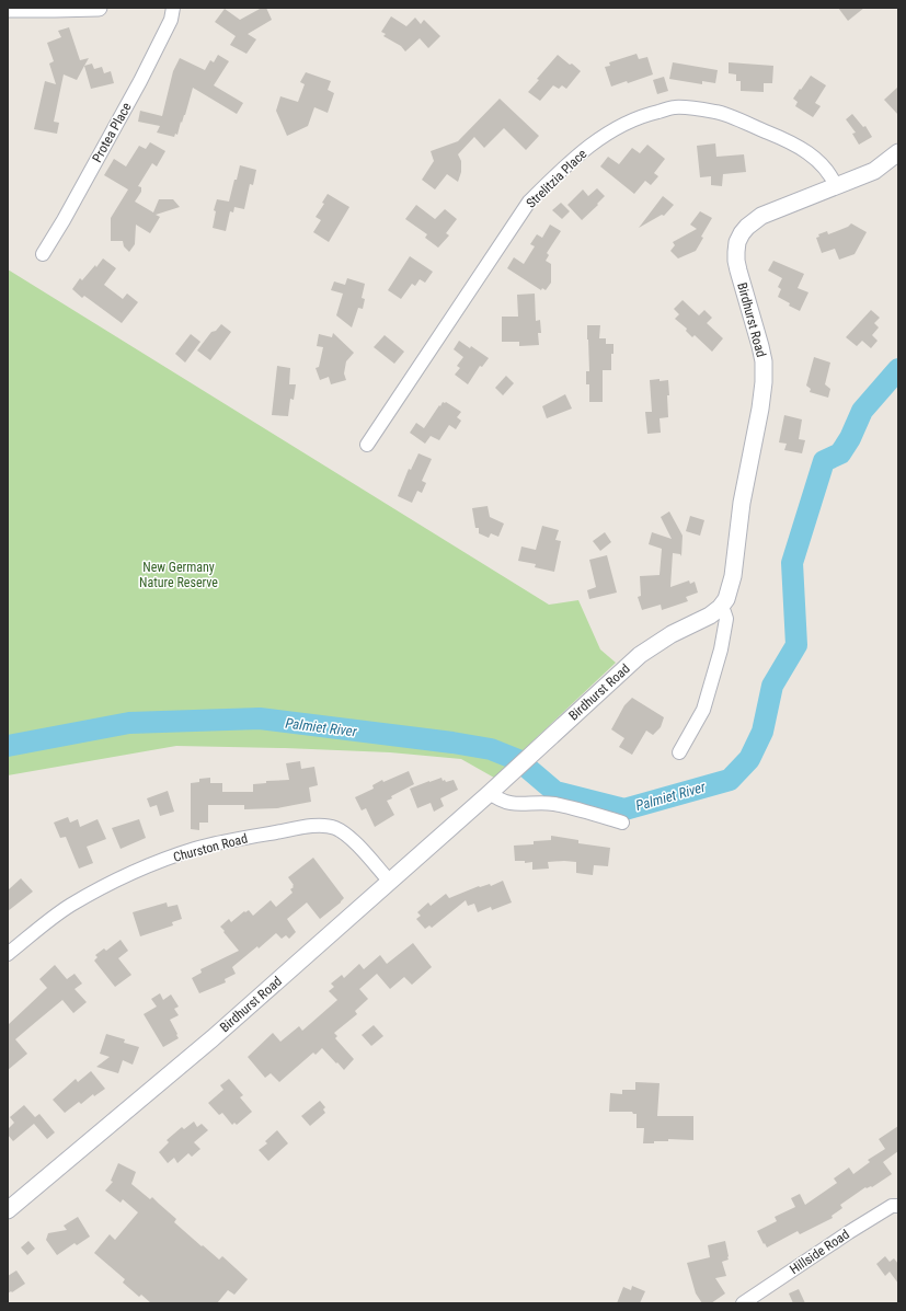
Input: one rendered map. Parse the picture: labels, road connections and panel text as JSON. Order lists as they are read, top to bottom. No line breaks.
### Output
{"streets":{"street":["Protea Place","Strelitzia Place","Birdhurst Road","Churston Road","Hillside Road"]},"crossings":[["Strelitzia Place","Birdhurst Road"],["Birdhurst Road","Churston Road"]],"water":["Palmiet River"],"parks":["New Germany Nature Reserve"]}
